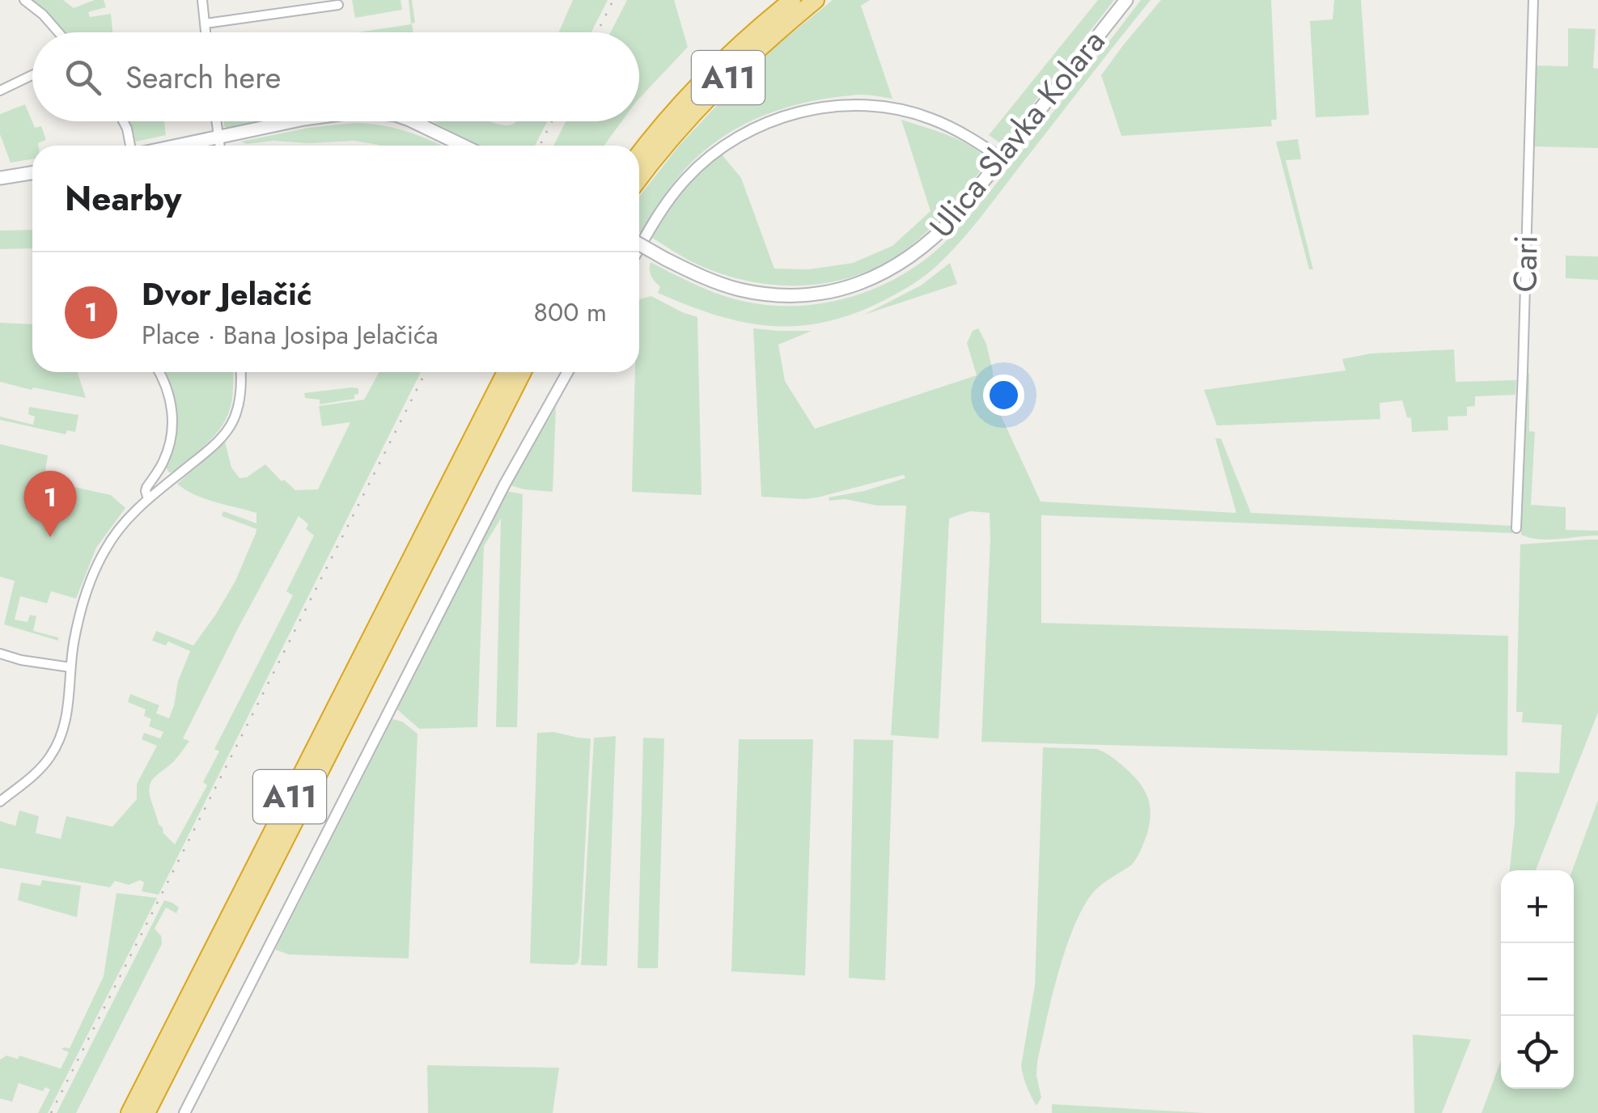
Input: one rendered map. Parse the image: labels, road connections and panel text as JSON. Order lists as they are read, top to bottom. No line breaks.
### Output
{"streets":{"highway":["A11"],"main road":["Ulica Slavka Kolara"],"street":["Cari"]},"page":{"search":"Search here","heading":"Nearby","list":[{"mark":"1","name":"Dvor Jelačić","note":"Place · Bana Josipa Jelačića","value":"800 m"}],"pins":"1","map_buttons":["+","−"]}}
